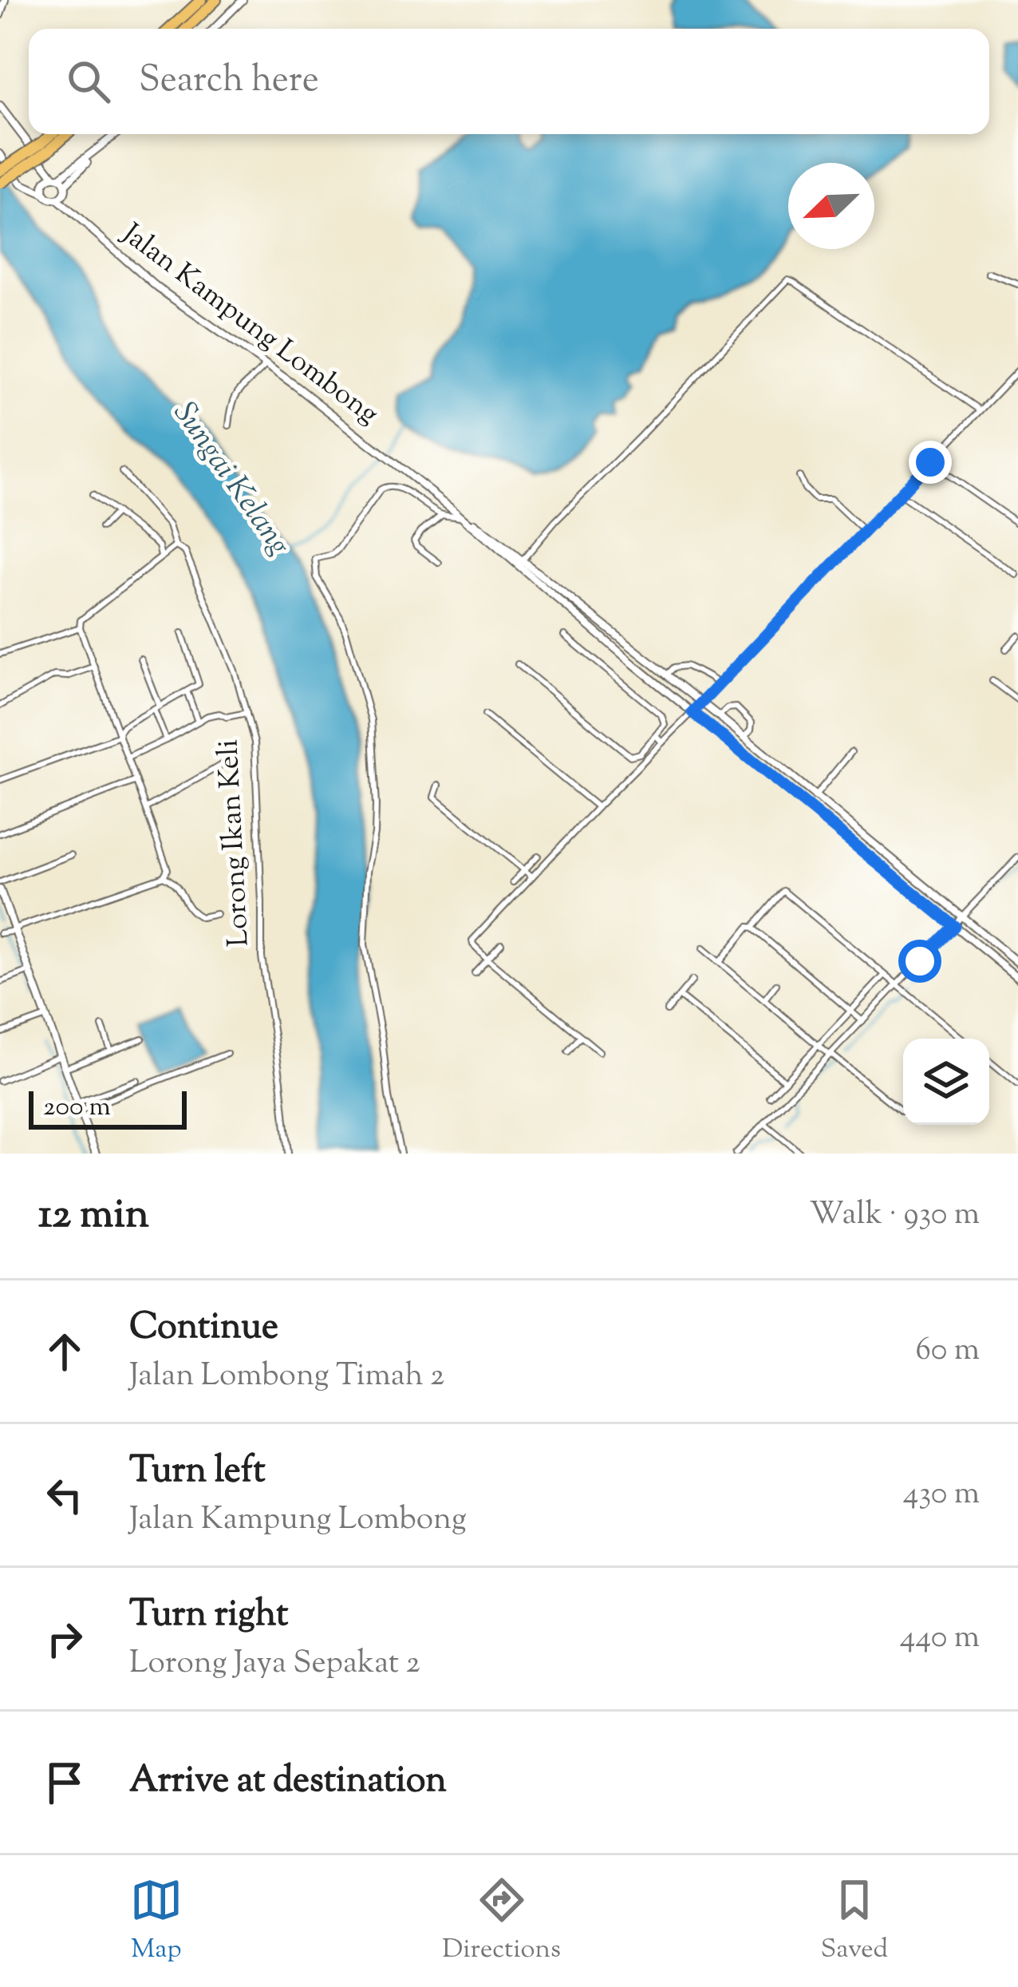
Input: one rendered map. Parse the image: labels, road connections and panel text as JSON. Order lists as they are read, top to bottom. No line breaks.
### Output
{"streets":{"street":["Jalan Kampung Lombong","Lorong Ikan Keli"]},"water":["Sungai Kelang"],"scale_bar":"200 m","north":"bottom left","page":{"search":"Search here","scale":"200 m","heading":["12 min","Walk · 930 m"],"list":[["Continue","Jalan Lombong Timah 2","60 m"],["Turn left","Jalan Kampung Lombong","430 m"],["Turn right","Lorong Jaya Sepakat 2","440 m"],"Arrive at destination"],"nav":["Map","Directions","Saved"]}}
